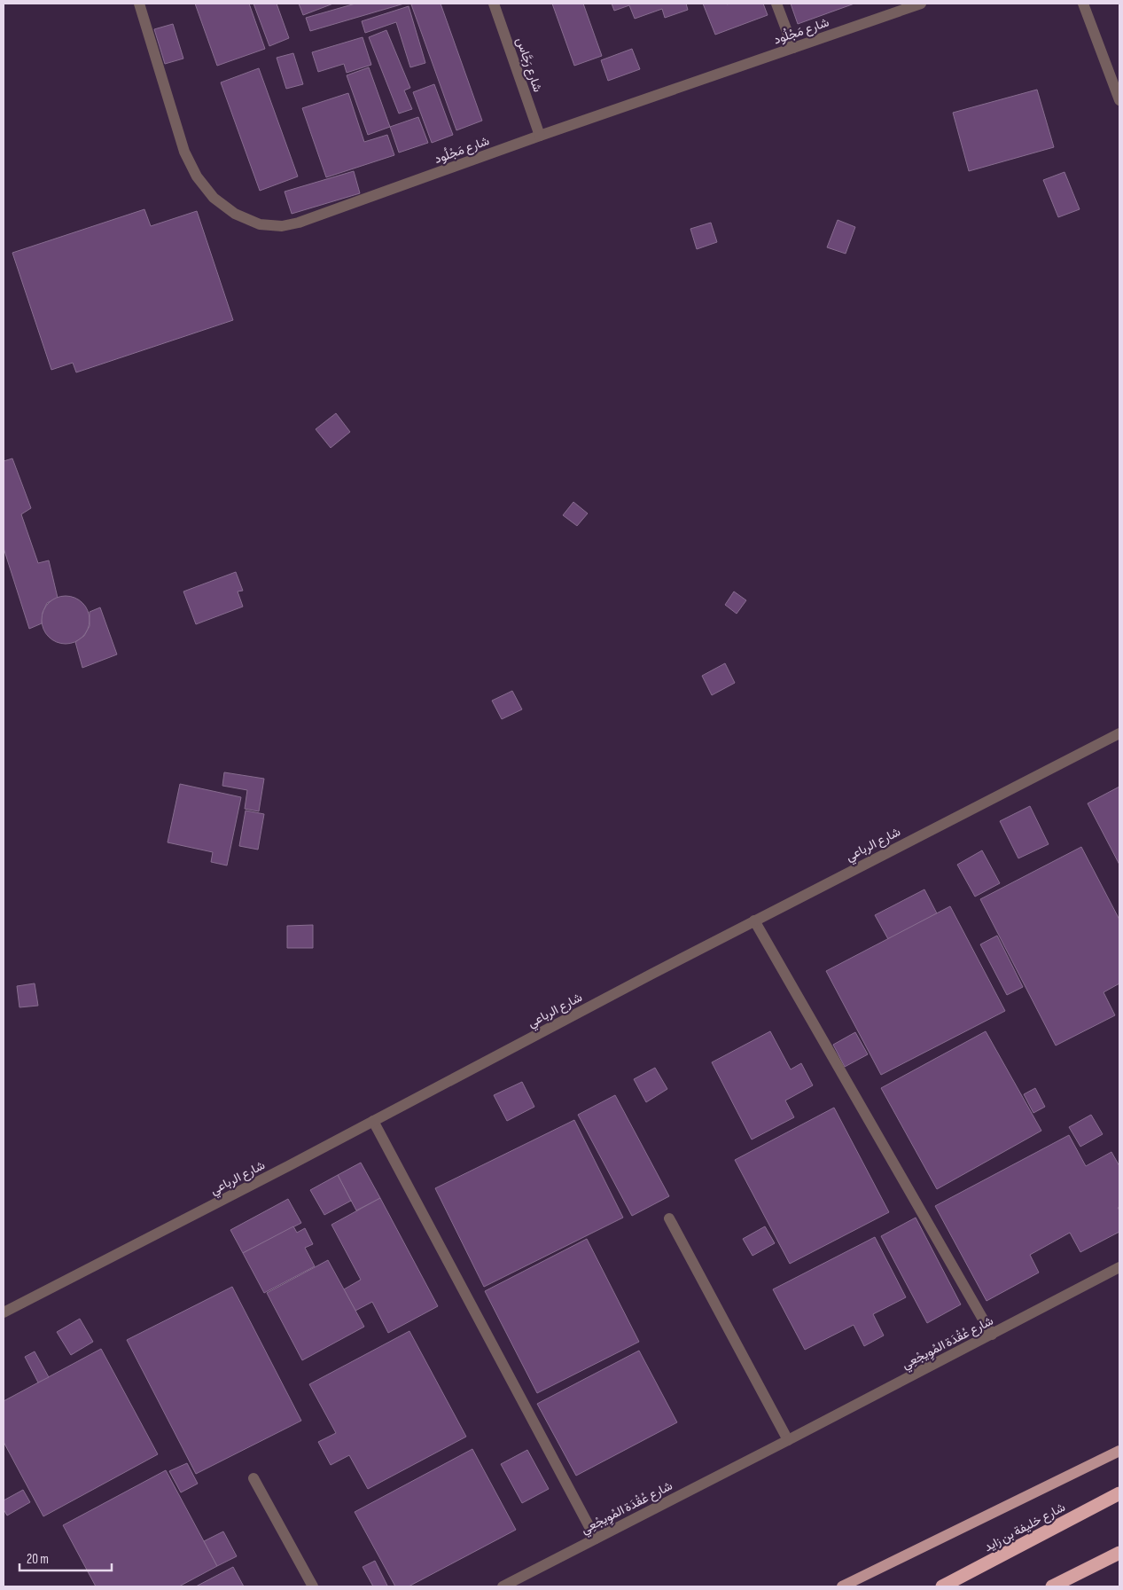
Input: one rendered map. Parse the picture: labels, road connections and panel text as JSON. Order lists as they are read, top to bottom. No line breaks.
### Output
{"streets":{"highway":["شارع خليفة بن زايد"],"street":["شارع مَجْلُود","شارع رَجَّاس","شارع الرباعي","شارع عُقْدَة المُوِيجْعِي"]},"crossings":[["شارع مَجْلُود","شارع رَجَّاس"]],"scale_bar":"20 m"}
